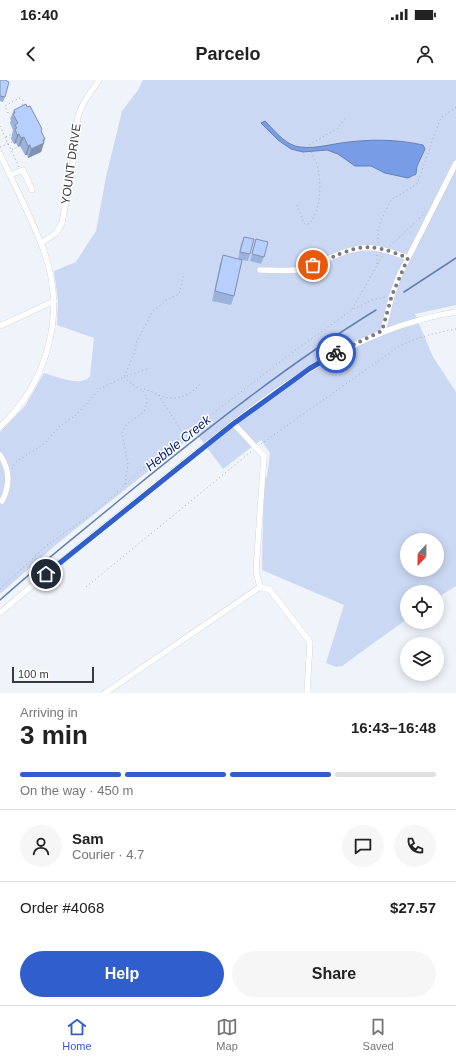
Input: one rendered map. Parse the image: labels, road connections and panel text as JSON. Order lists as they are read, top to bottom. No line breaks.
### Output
{"streets":{"street":["YOUNT DRIVE"]},"water":["Hebble Creek"],"scale_bar":"100 m","north":"bottom","page":{"status":"16:40","header":"Parcelo","scale":"100 m","heading":["3 min","Arriving in","16:43–16:48"],"panel":["Sam","Courier · 4.7","Order #4068","$27.57"],"bar":"On the way · 450 m","buttons":["Help","Share"],"tabs":["Home","Map","Saved"]}}
